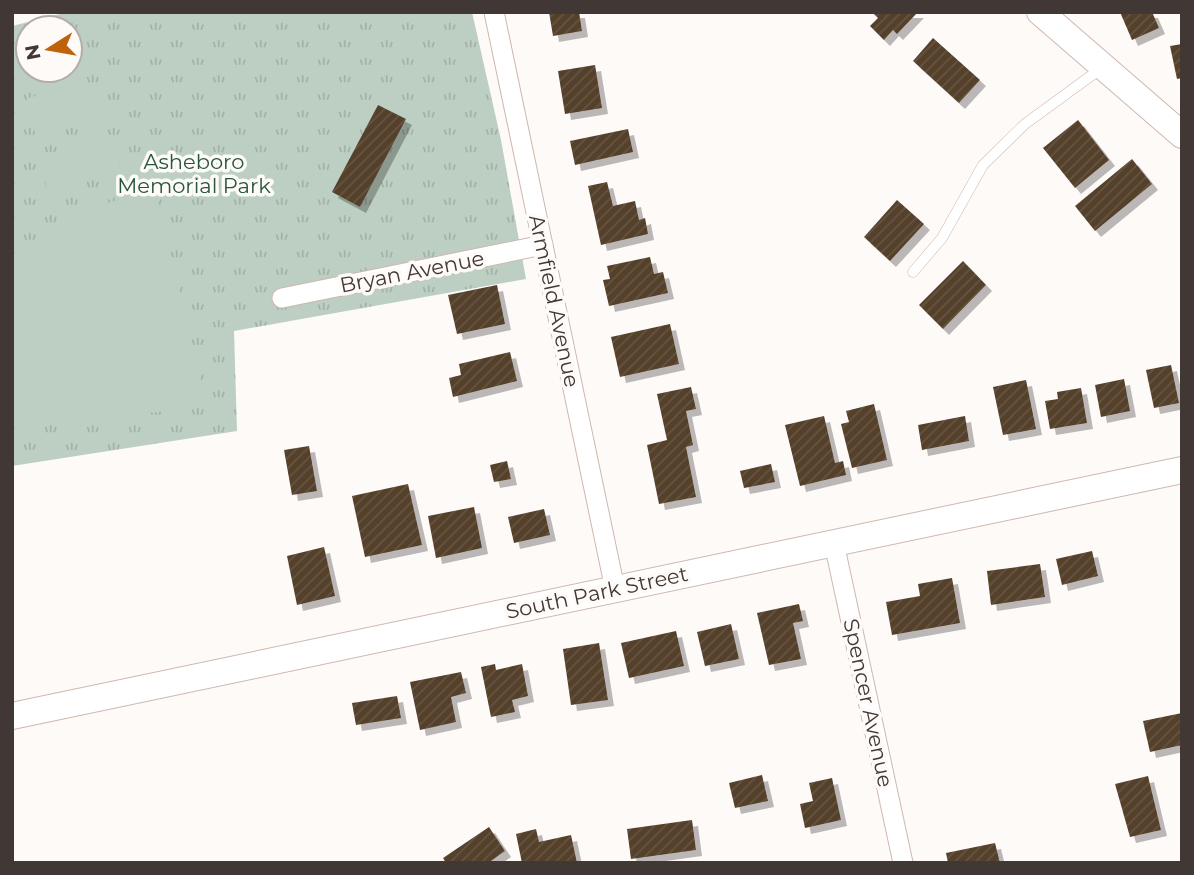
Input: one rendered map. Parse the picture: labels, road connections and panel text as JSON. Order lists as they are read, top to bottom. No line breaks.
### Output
{"streets":{"main road":["South Park Street"],"street":["Bryan Avenue","Armfield Avenue","Spencer Avenue"]},"crossings":[["Bryan Avenue","Armfield Avenue"],["Armfield Avenue","South Park Street"],["South Park Street","Spencer Avenue"]],"parks":["Asheboro Memorial Park"],"north":"left"}
